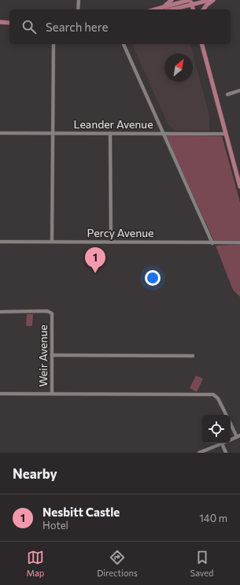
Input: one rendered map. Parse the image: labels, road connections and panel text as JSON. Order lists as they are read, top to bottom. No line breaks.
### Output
{"streets":{"street":["Leander Avenue","Percy Avenue","Weir Avenue"]},"north":"top right","page":{"search":"Search here","pins":"1","heading":"Nearby","list":[{"mark":"1","name":"Nesbitt Castle","note":"Hotel","value":"140 m"}],"nav":["Map","Directions","Saved"]}}
